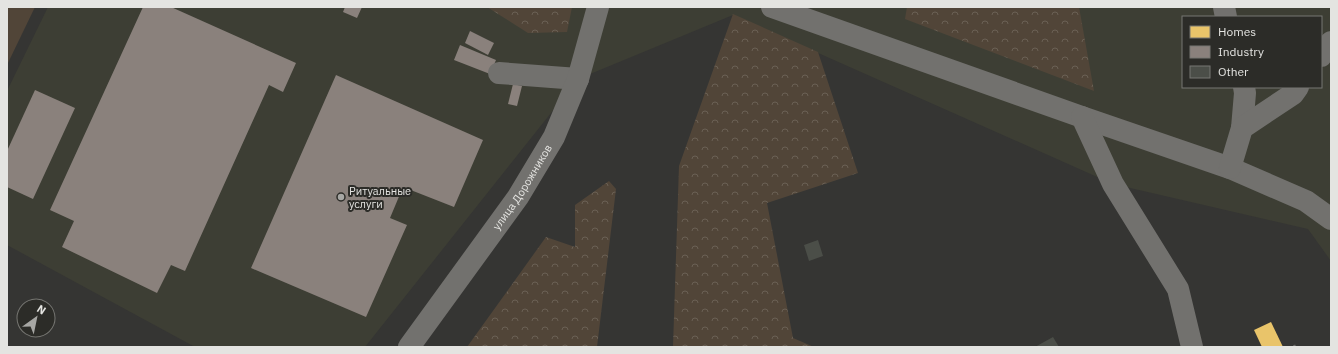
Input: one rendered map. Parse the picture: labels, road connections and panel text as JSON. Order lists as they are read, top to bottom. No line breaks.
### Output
{"streets":{"street":["улица Дорожников"]},"places":["Ритуальные услуги"],"legend":["Homes","Industry","Other"],"north":"top right"}
